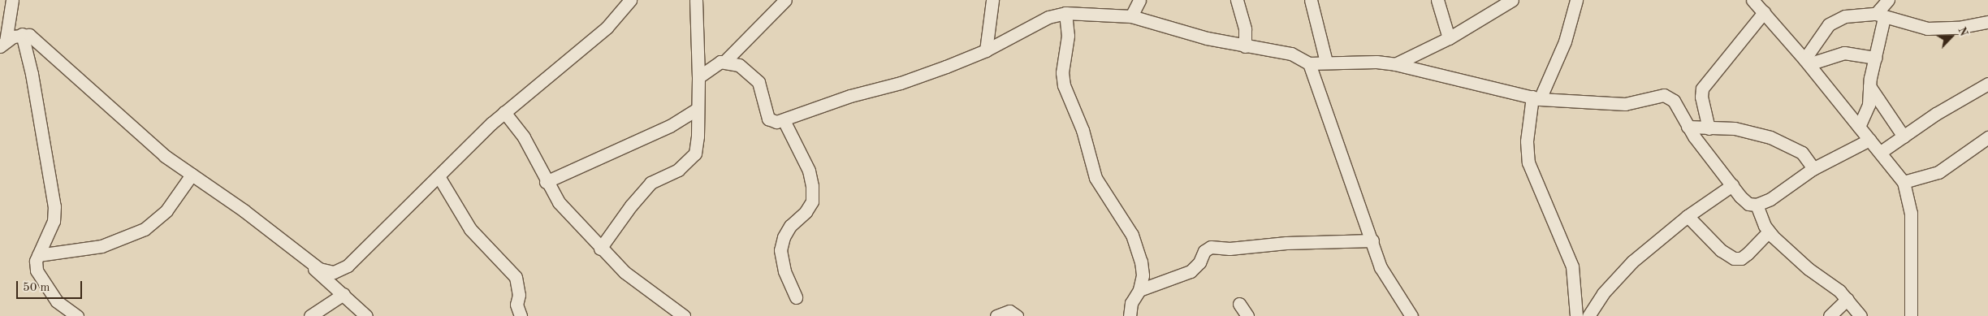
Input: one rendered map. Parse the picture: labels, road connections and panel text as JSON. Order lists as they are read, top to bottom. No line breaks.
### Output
{"scale_bar":"50 m","north":"top right"}
